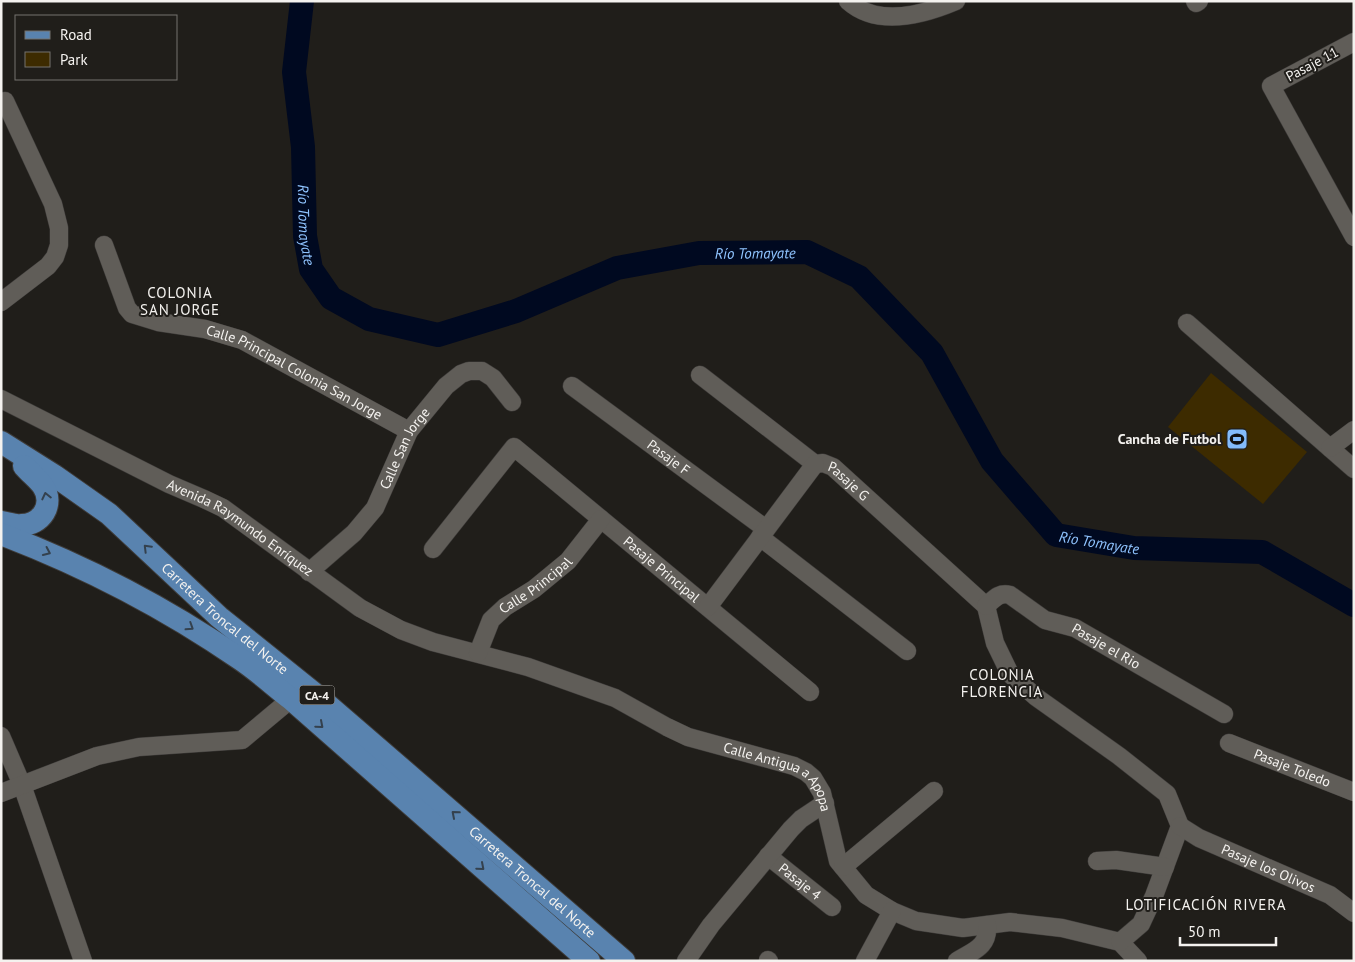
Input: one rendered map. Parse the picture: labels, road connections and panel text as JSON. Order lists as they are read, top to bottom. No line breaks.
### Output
{"streets":{"main road":["Carretera Troncal del Norte","CA-4"],"street":["Pasaje 11","Calle Principal Colonia San Jorge","Calle San Jorge","Pasaje F","Pasaje G","Avenida Raymundo Enríquez","Pasaje Principal","Calle Principal","Pasaje el Rio","Pasaje Toledo","Calle Antigua a Apopa","Pasaje los Olivos","Pasaje 4"]},"crossings":[["Calle Principal Colonia San Jorge","Calle San Jorge"],["Calle San Jorge","Avenida Raymundo Enríquez"],["Pasaje G","Pasaje el Rio"],["Avenida Raymundo Enríquez","Calle Principal"],["Avenida Raymundo Enríquez","Calle Antigua a Apopa"],["Pasaje Principal","Calle Principal"],["Calle Principal","Calle Antigua a Apopa"]],"districts":["COLONIA SAN JORGE","COLONIA FLORENCIA","LOTIFICACIÓN RIVERA"],"water":["Río Tomayate"],"places":{"sports":["Cancha de Futbol"]},"legend":["Road","Park"],"scale_bar":"50 m"}
